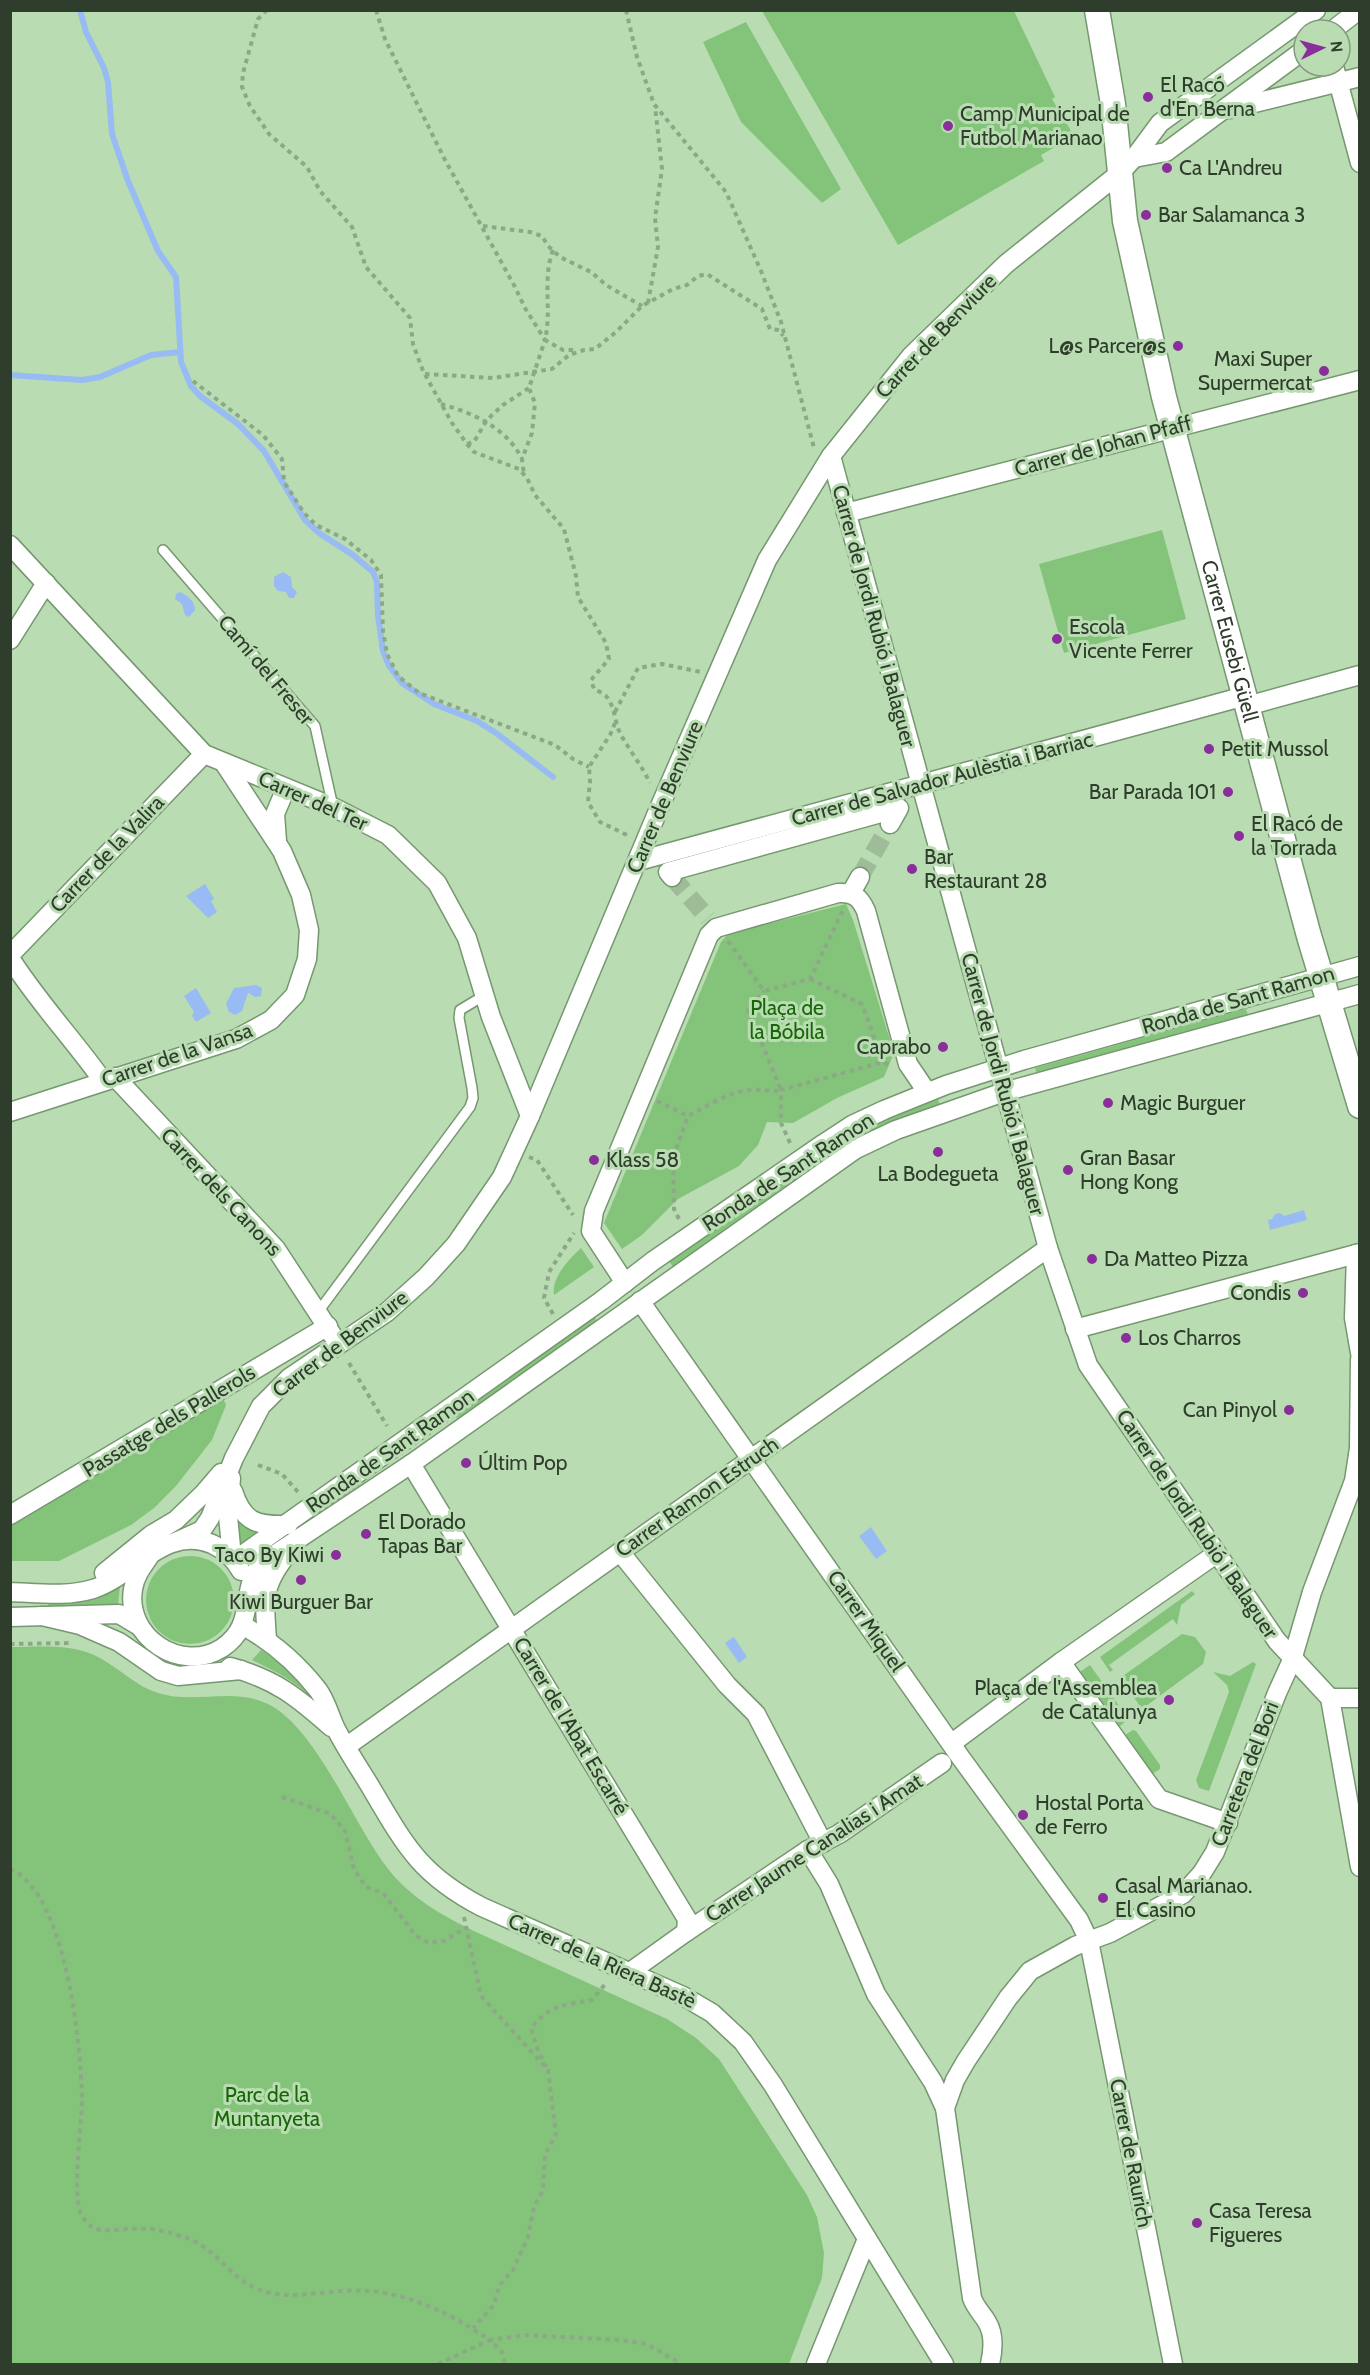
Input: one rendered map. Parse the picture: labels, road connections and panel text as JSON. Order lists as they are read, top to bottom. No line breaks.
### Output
{"streets":{"street":["Carrer de Benviure","Carrer de Johan Pfaff","Carrer de Jordi Rubió i Balaguer","Carrer Eusebi Güell","Carrer de Salvador Aulèstia i Barriac","Carrer del Ter","Carrer de la Valira","Ronda de Sant Ramon","Carrer de la Vansa","Carrer dels Canons","Passatge dels Pallerols","Carrer Ramon Estruch","Carrer Miquel","Carrer de l'Abat Escarré","Carretera del Bori","Carrer Jaume Canalias i Amat","Carrer de la Riera Bastè","Carrer de Raurich"],"lane":["Camí del Freser"]},"crossings":[["Carrer de Benviure","Carrer de Jordi Rubió i Balaguer"],["Carrer de Benviure","Carrer Eusebi Güell"],["Carrer de Benviure","Carrer de Salvador Aulèstia i Barriac"],["Carrer de Benviure","Carrer del Ter"],["Carrer de Benviure","Ronda de Sant Ramon"],["Carrer de Benviure","Carrer dels Canons"],["Carrer de Benviure","Carrer de la Riera Bastè"],["Carrer de Johan Pfaff","Carrer de Jordi Rubió i Balaguer"],["Carrer de Johan Pfaff","Carrer Eusebi Güell"],["Carrer de Jordi Rubió i Balaguer","Carrer de Salvador Aulèstia i Barriac"],["Carrer de Jordi Rubió i Balaguer","Ronda de Sant Ramon"],["Carrer de Jordi Rubió i Balaguer","Carrer Ramon Estruch"],["Carrer de Jordi Rubió i Balaguer","Carretera del Bori"],["Carrer Eusebi Güell","Carrer de Salvador Aulèstia i Barriac"],["Carrer Eusebi Güell","Ronda de Sant Ramon"],["Camí del Freser","Carrer del Ter"],["Carrer del Ter","Carrer de la Valira"],["Carrer del Ter","Carrer de la Vansa"],["Carrer de la Valira","Carrer dels Canons"],["Ronda de Sant Ramon","Carrer Miquel"],["Ronda de Sant Ramon","Carrer de l'Abat Escarré"],["Ronda de Sant Ramon","Carrer de la Riera Bastè"],["Carrer de la Vansa","Carrer dels Canons"],["Carrer dels Canons","Passatge dels Pallerols"],["Carrer Ramon Estruch","Carrer Miquel"],["Carrer Ramon Estruch","Carrer de l'Abat Escarré"],["Carrer Ramon Estruch","Carrer de la Riera Bastè"],["Carrer Miquel","Carretera del Bori"],["Carrer Miquel","Carrer de Raurich"],["Carrer de l'Abat Escarré","Carrer Jaume Canalias i Amat"],["Carretera del Bori","Carrer de Raurich"]],"parks":["Plaça de la Bóbila","Parc de la Muntanyeta"],"places":["El Racó d'En Berna","Camp Municipal de Futbol Marianao","Ca L'Andreu","Bar Salamanca 3","L@s Parcer@s","Maxi Super Supermercat","Escola Vicente Ferrer","Petit Mussol","Bar Parada 101","El Racó de la Torrada","Bar Restaurant 28","Caprabo","Magic Burguer","La Bodegueta","Klass 58","Gran Basar Hong Kong","Da Matteo Pizza","Condis","Los Charros","Can Pinyol","Últim Pop","El Dorado Tapas Bar","Taco By Kiwi","Kiwi Burguer Bar","Plaça de l'Assemblea de Catalunya","Hostal Porta de Ferro","Casal Marianao. El Casino","Casa Teresa Figueres"],"north":"right"}
